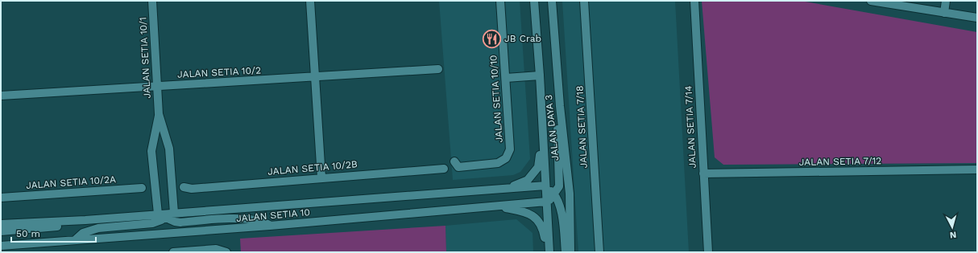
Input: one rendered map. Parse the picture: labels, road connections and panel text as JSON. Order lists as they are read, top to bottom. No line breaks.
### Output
{"streets":{"street":["JALAN SETIA 10/1","JALAN SETIA 10/2","JALAN SETIA 10/10","JALAN SETIA 7/18","JALAN SETIA 7/14","JALAN DAYA 3","JALAN SETIA 7/12","JALAN SETIA 10/2B","JALAN SETIA 10/2A","JALAN SETIA 10"]},"crossings":[["JALAN SETIA 10/1","JALAN SETIA 10/2"],["JALAN SETIA 10/1","JALAN SETIA 10"],["JALAN SETIA 7/14","JALAN SETIA 7/12"],["JALAN DAYA 3","JALAN SETIA 10"]],"places":{"restaurant":["JB Crab"]},"scale_bar":"50 m","north":"bottom"}
